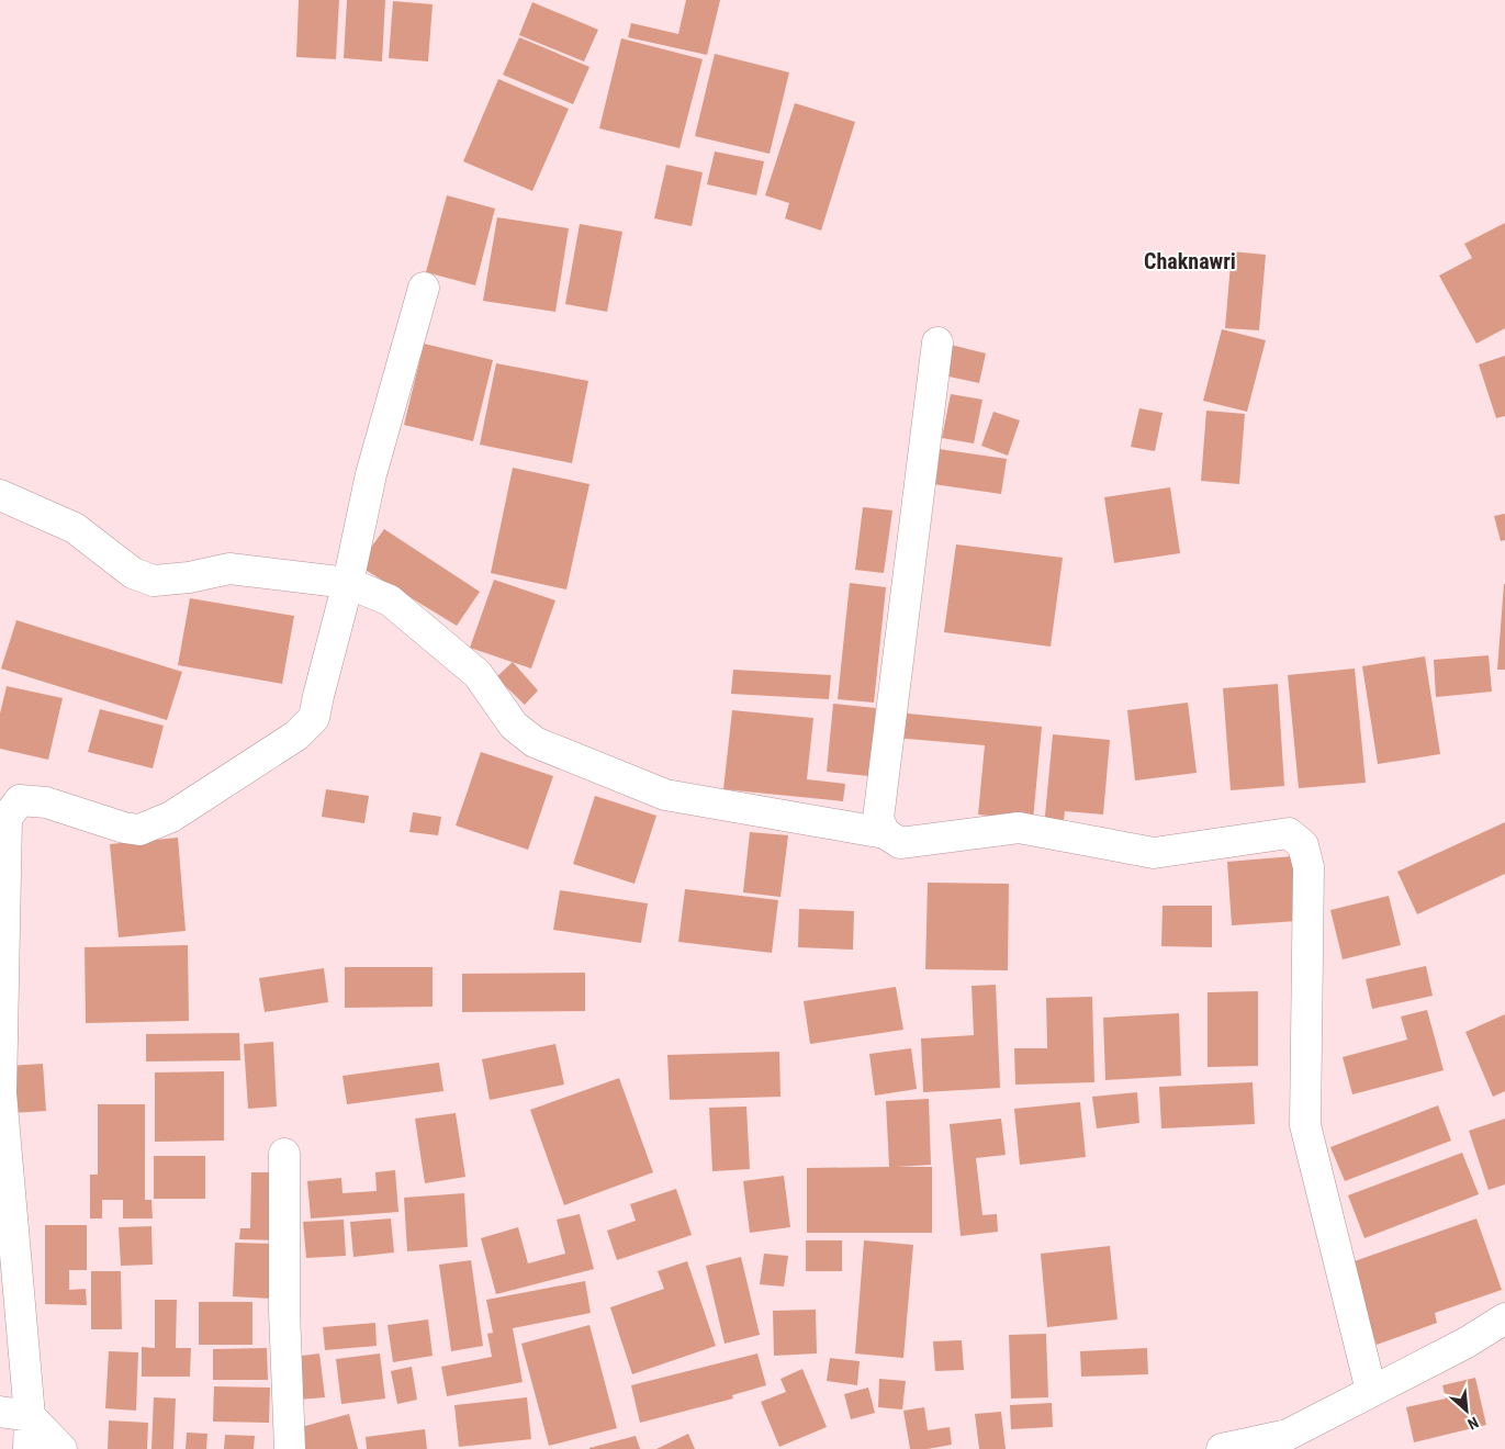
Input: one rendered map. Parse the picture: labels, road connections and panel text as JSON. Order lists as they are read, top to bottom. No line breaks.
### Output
{"districts":["Chaknawri"],"north":"bottom right"}
